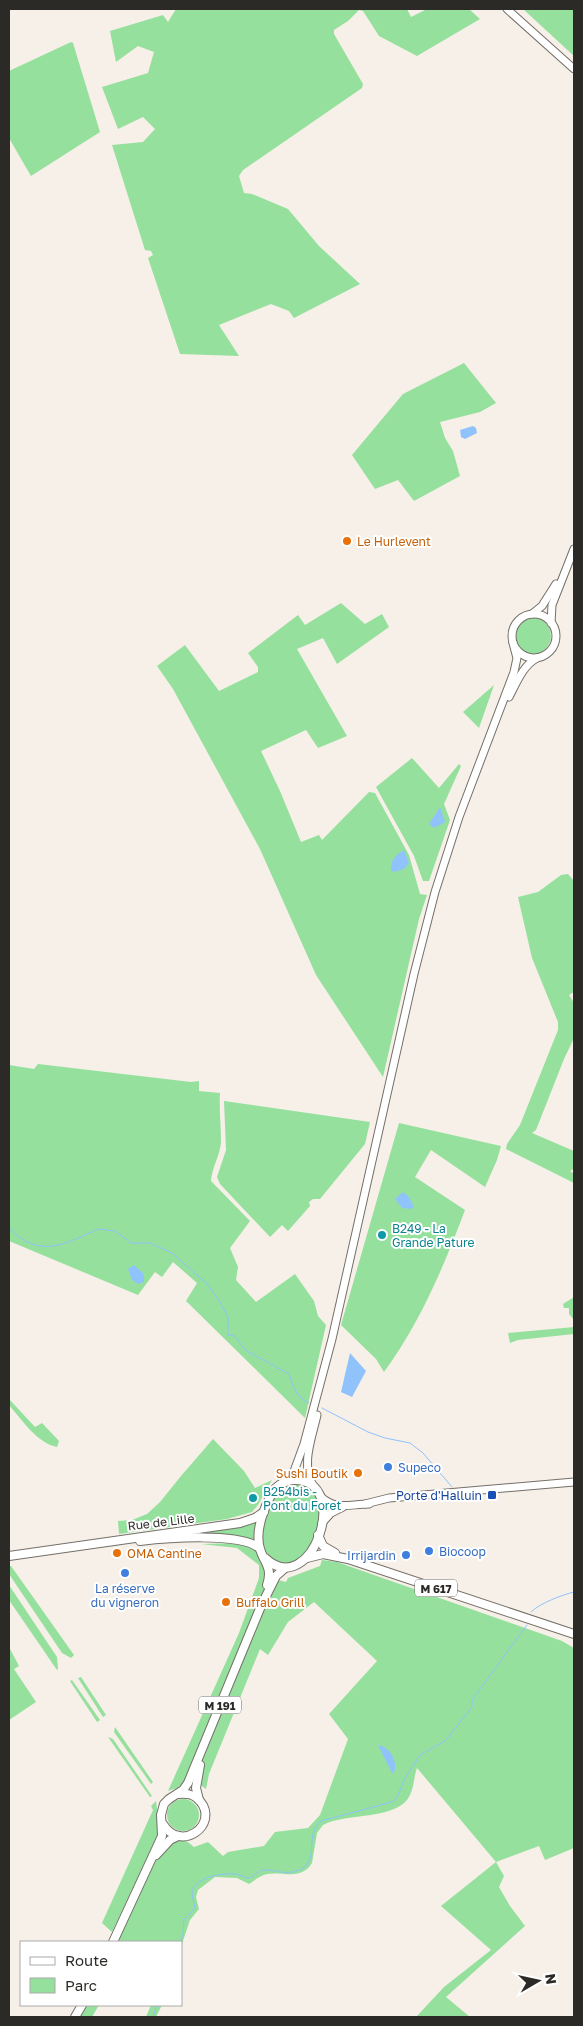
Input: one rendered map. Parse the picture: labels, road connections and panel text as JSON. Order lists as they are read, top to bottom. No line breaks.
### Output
{"streets":{"main road":["Rue de Lille","M 617","M 191"]},"crossings":[["Rue de Lille","M 617"],["Rue de Lille","M 191"],["M 617","M 191"]],"places":{"other":["Le Hurlevent","B249 - La Grande Pature","Supeco","Sushi Boutik","B254bis - Pont du Foret","Biocoop","OMA Cantine","Irrijardin","La réserve du vigneron","Buffalo Grill"],"transit":["Porte d'Halluin"]},"legend":["Route","Parc"],"north":"right"}
